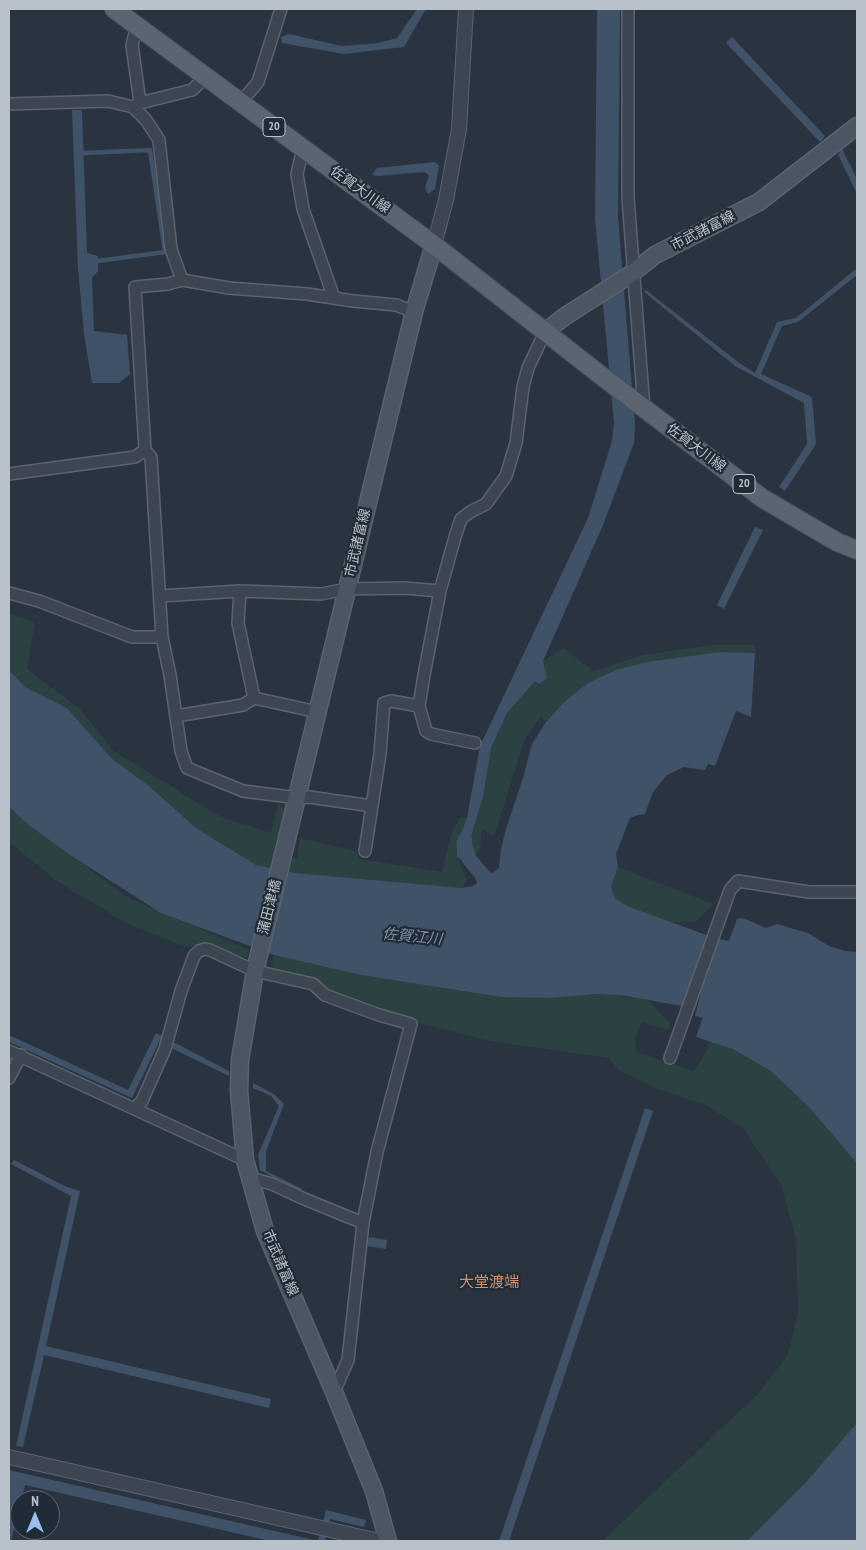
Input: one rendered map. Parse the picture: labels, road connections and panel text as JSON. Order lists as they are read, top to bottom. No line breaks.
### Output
{"streets":{"main road":["20","佐賀大川線","市武諸富線","蒲田津橋"]},"crossings":[["佐賀大川線","市武諸富線"],["市武諸富線","蒲田津橋"]],"districts":["大堂渡端"],"water":["佐賀江川"],"north":"top"}
